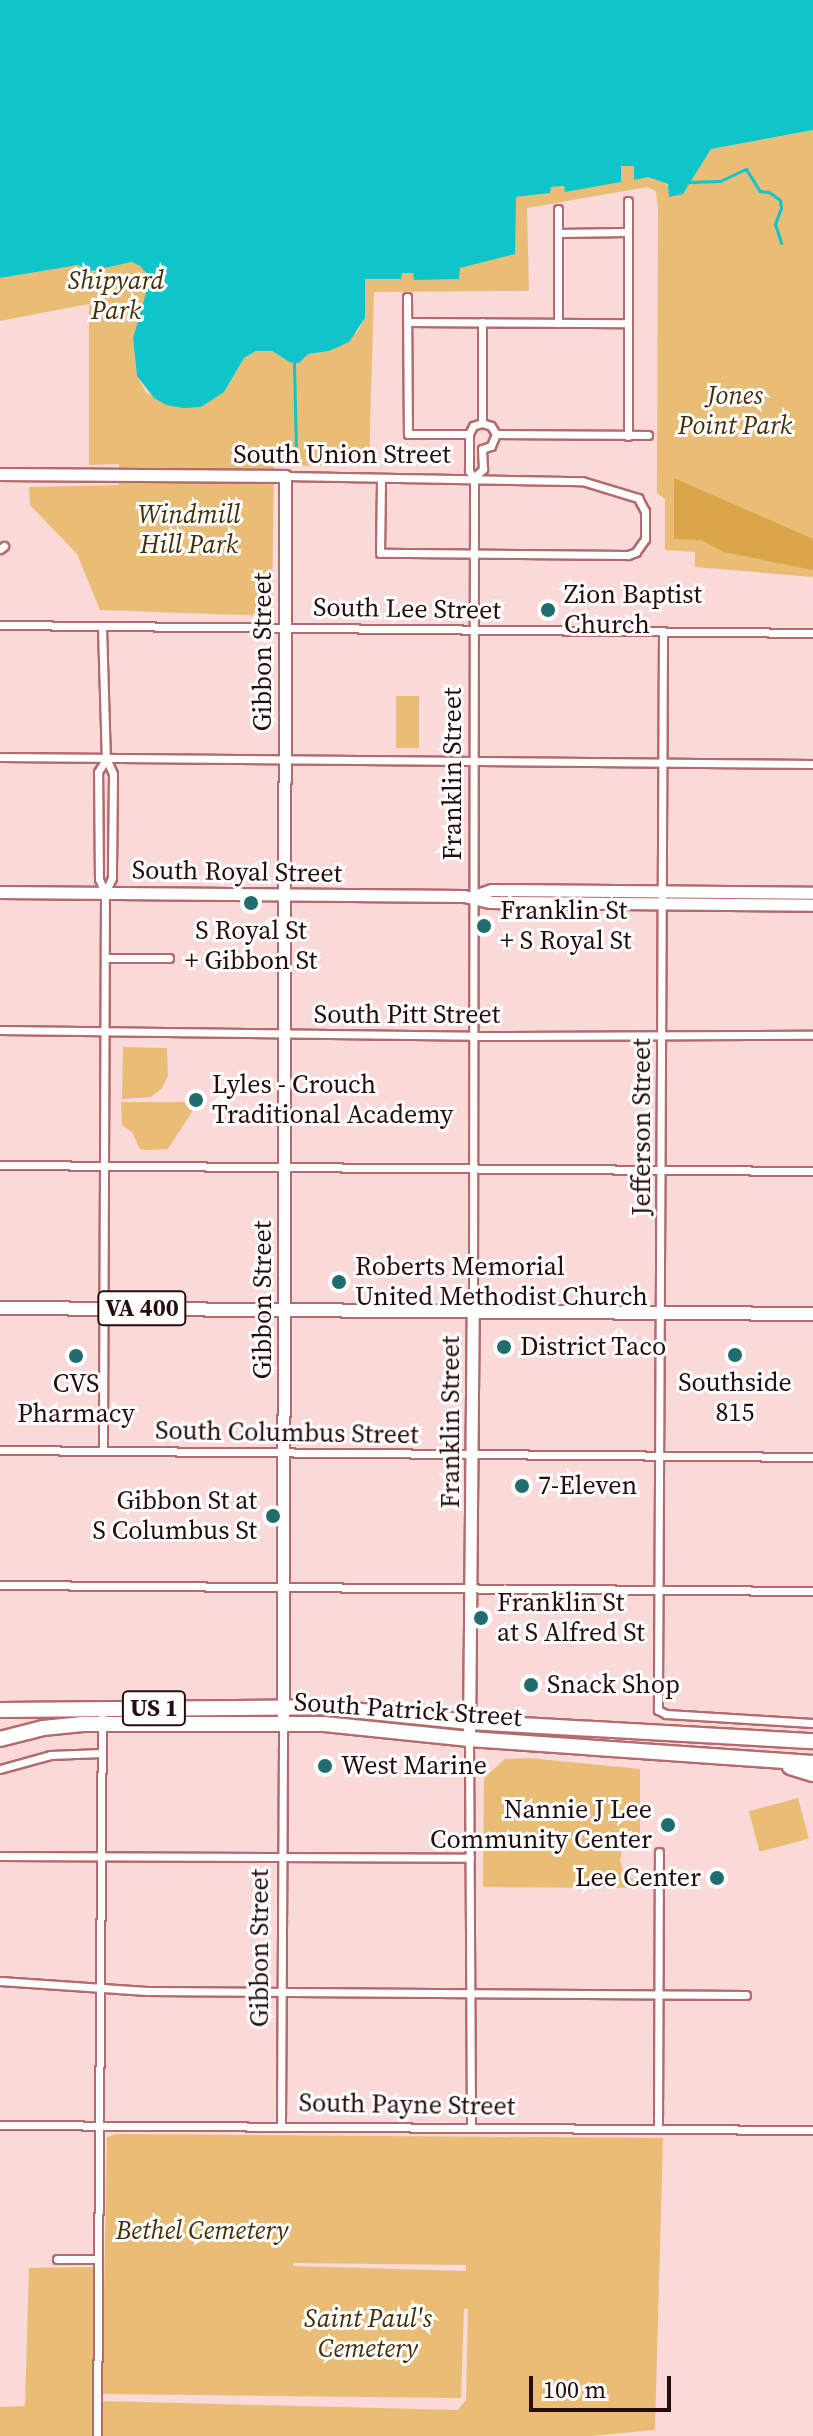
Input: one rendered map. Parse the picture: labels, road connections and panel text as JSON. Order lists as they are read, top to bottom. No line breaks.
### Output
{"streets":{"highway":["US 1","South Patrick Street"],"main road":["South Union Street","Gibbon Street","Franklin Street","South Royal Street","VA 400"],"street":["South Lee Street","South Pitt Street","Jefferson Street","South Columbus Street","South Payne Street"]},"crossings":[["South Union Street","Gibbon Street"],["South Union Street","Franklin Street"],["South Lee Street","Gibbon Street"],["South Lee Street","Franklin Street"],["South Lee Street","Jefferson Street"],["Gibbon Street","South Royal Street"],["Gibbon Street","South Pitt Street"],["Gibbon Street","VA 400"],["Gibbon Street","South Columbus Street"],["Gibbon Street","South Patrick Street"],["Gibbon Street","South Payne Street"],["Franklin Street","South Royal Street"],["Franklin Street","South Pitt Street"],["Franklin Street","VA 400"],["Franklin Street","South Columbus Street"],["Franklin Street","South Patrick Street"],["Franklin Street","South Payne Street"],["South Royal Street","Jefferson Street"],["South Pitt Street","Jefferson Street"],["Jefferson Street","VA 400"],["Jefferson Street","South Columbus Street"]],"parks":["Shipyard Park","Jones Point Park","Windmill Hill Park","Bethel Cemetery","Saint Paul's Cemetery"],"places":["Zion Baptist Church","S Royal St + Gibbon St","Franklin St + S Royal St","Lyles - Crouch Traditional Academy","Roberts Memorial United Methodist Church","District Taco","Southside 815","CVS Pharmacy","7-Eleven","Gibbon St at S Columbus St","Franklin St at S Alfred St","Snack Shop","West Marine","Nannie J Lee Community Center","Lee Center"],"scale_bar":"100 m"}
